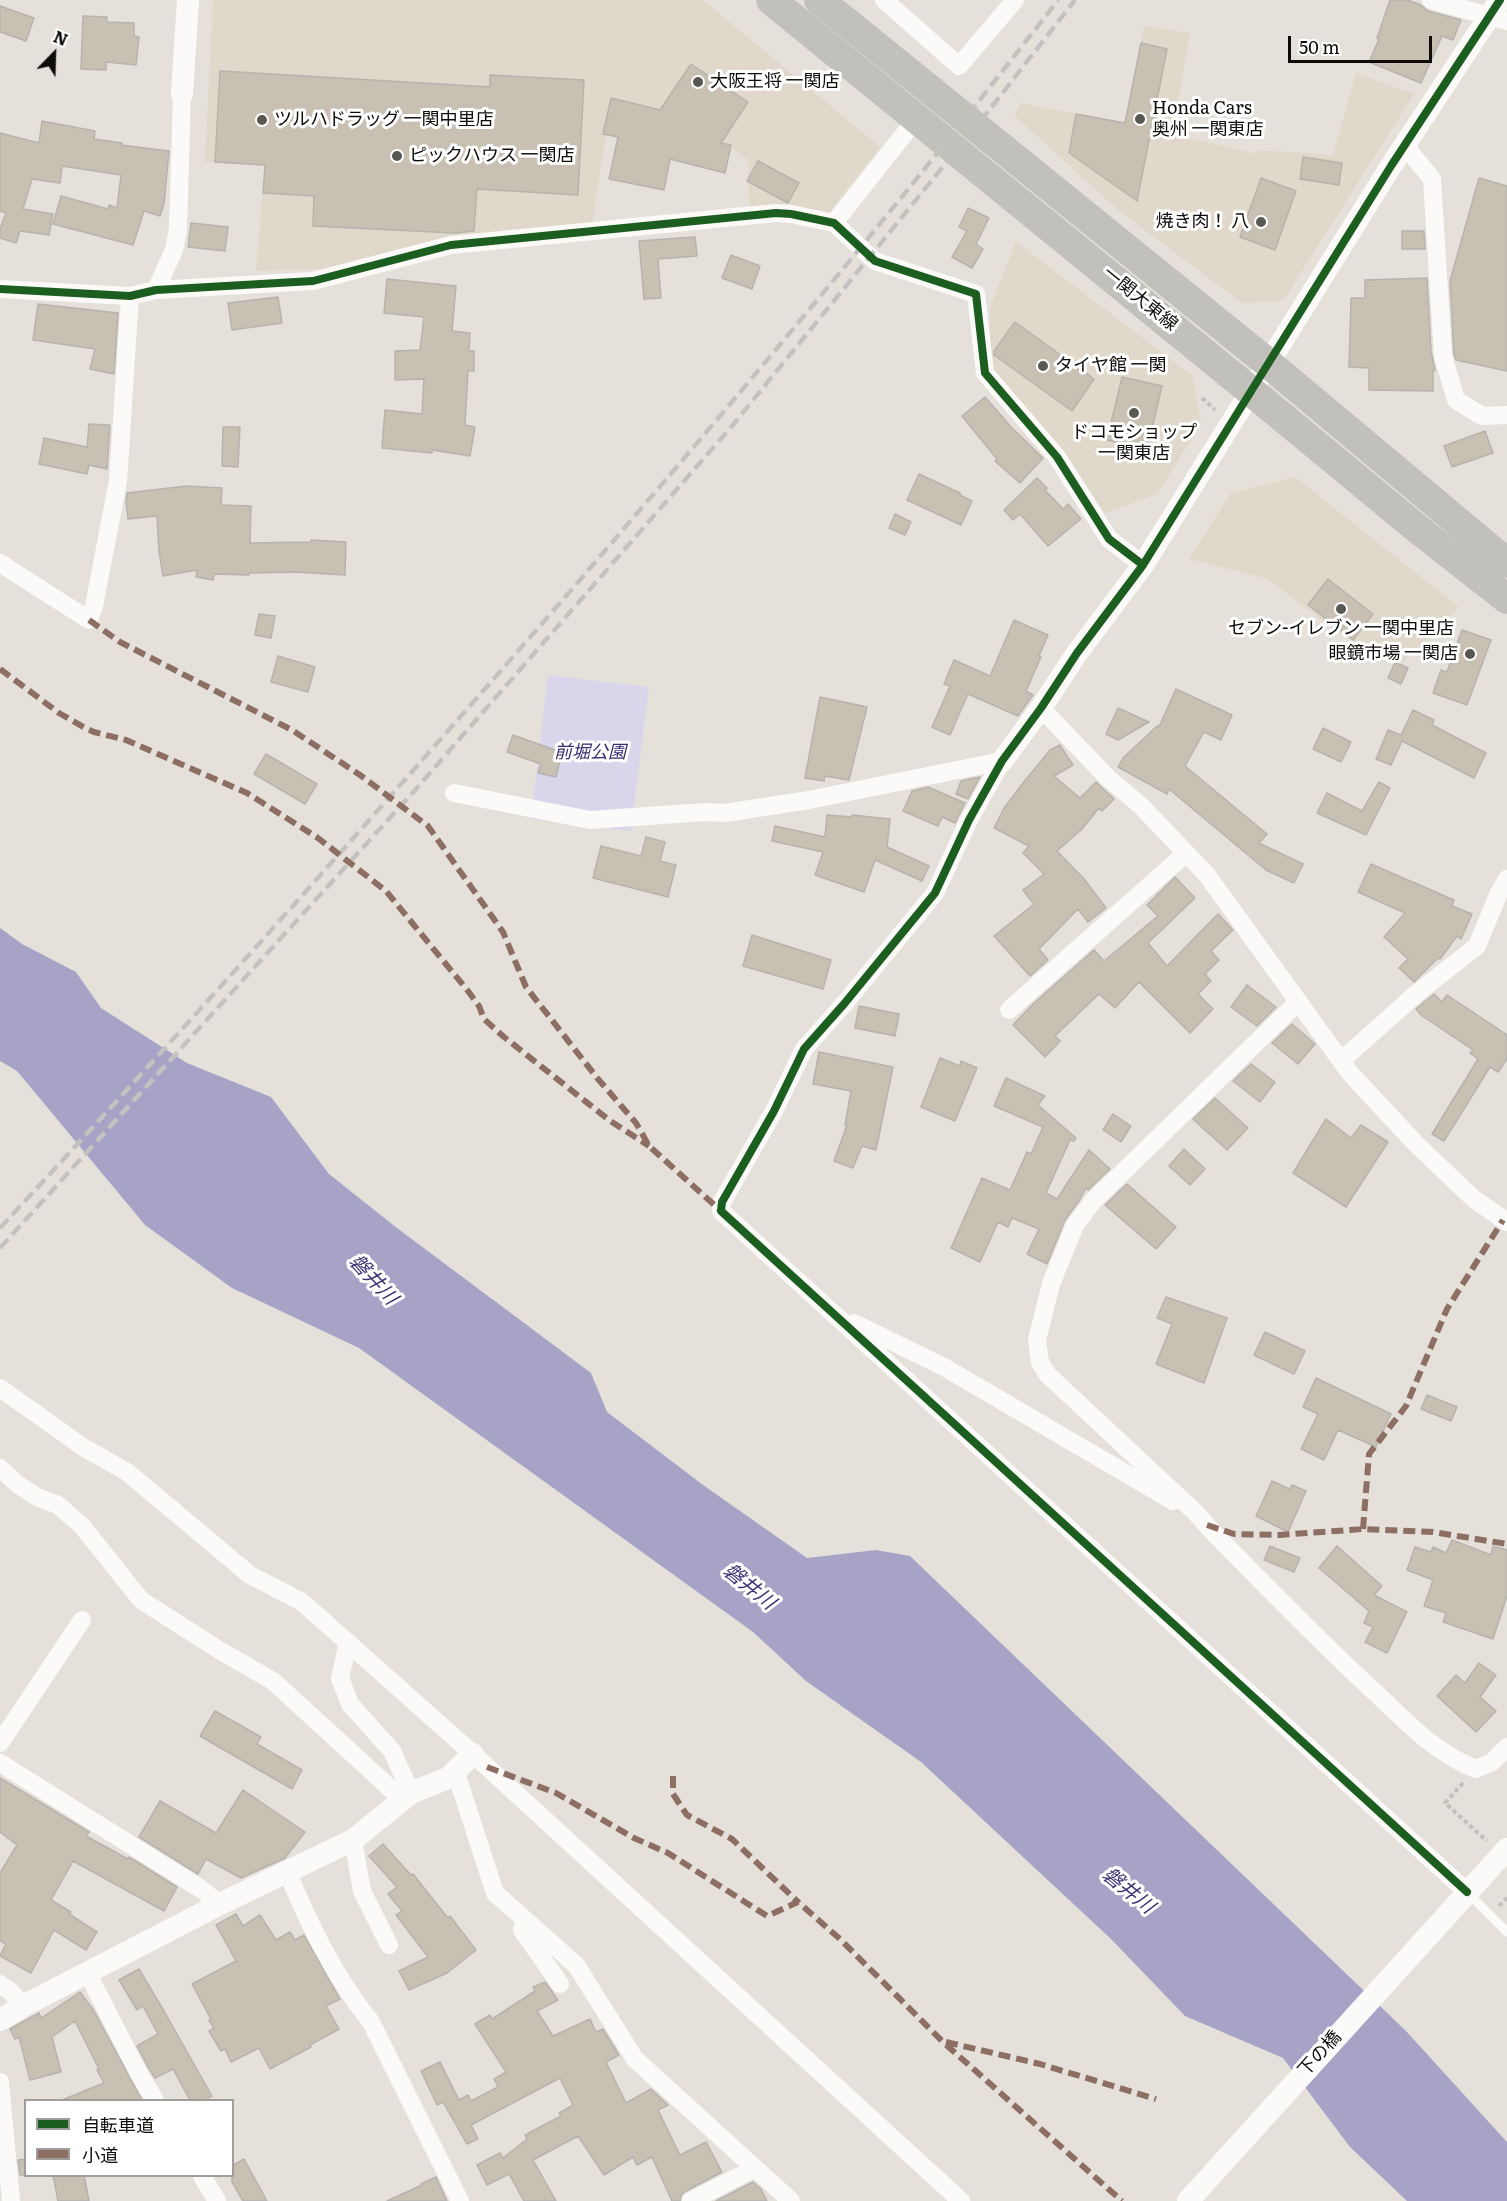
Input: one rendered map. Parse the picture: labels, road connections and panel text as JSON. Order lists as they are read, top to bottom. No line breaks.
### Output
{"streets":{"main road":["一関大東線"],"street":["下の橋"]},"water":["磐井川"],"parks":["前堀公園"],"places":["大阪王将 一関店","Honda Cars 奥州 一関東店","ツルハドラッグ 一関中里店","ピックハウス 一関店","焼き肉！ 八","タイヤ館 一関","ドコモショップ 一関東店","セブン-イレブン 一関中里店","眼鏡市場 一関店"],"legend":["自転車道","小道"],"scale_bar":"50 m","north":"top right"}
